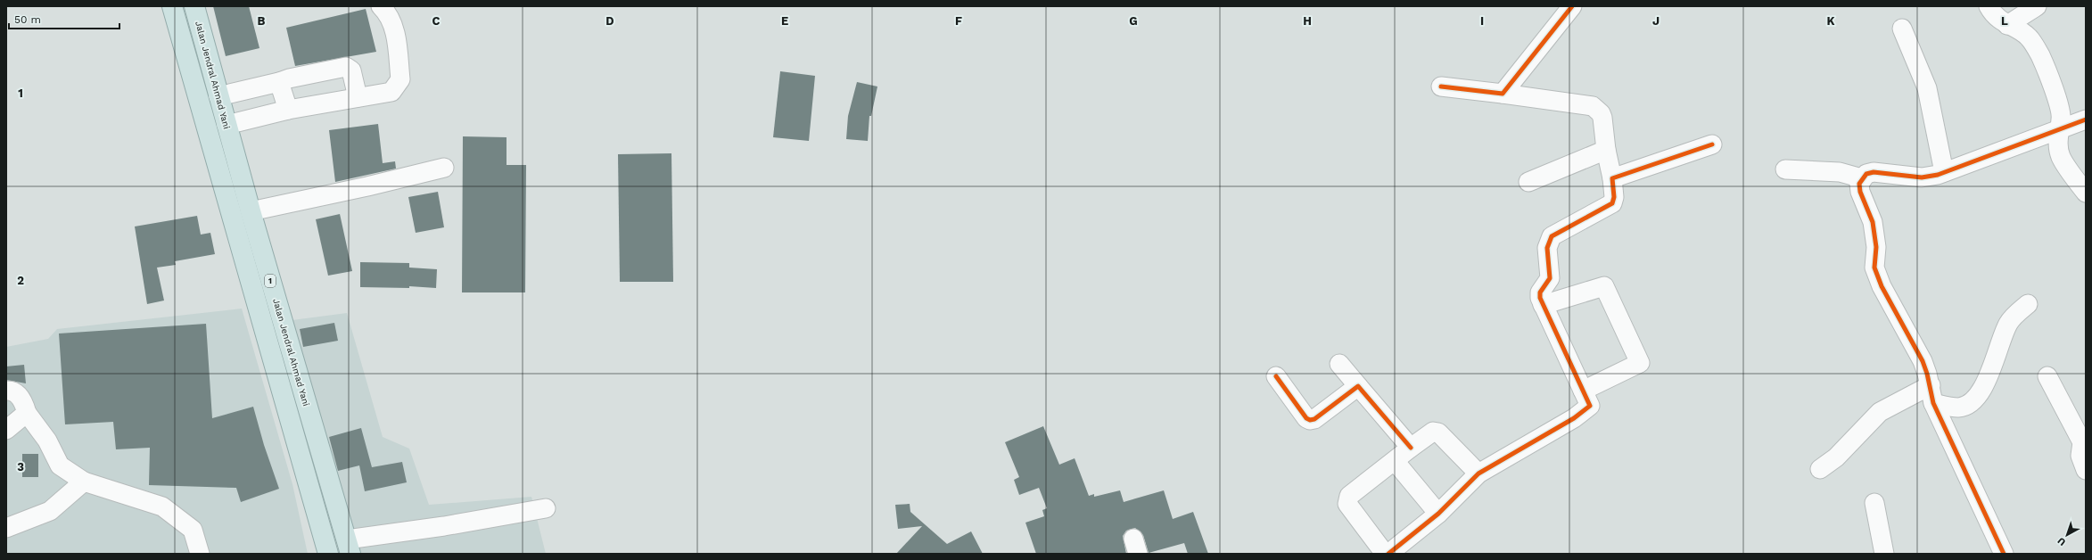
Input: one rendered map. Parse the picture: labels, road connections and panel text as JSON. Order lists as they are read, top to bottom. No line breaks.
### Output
{"streets":{"highway":["Jalan Jendral Ahmad Yani","1"]},"scale_bar":"50 m","north":"bottom left","grid":{"columns":["B","C","D","E","F","G","H","I","J","K","L"],"rows":["1","2","3"]}}
